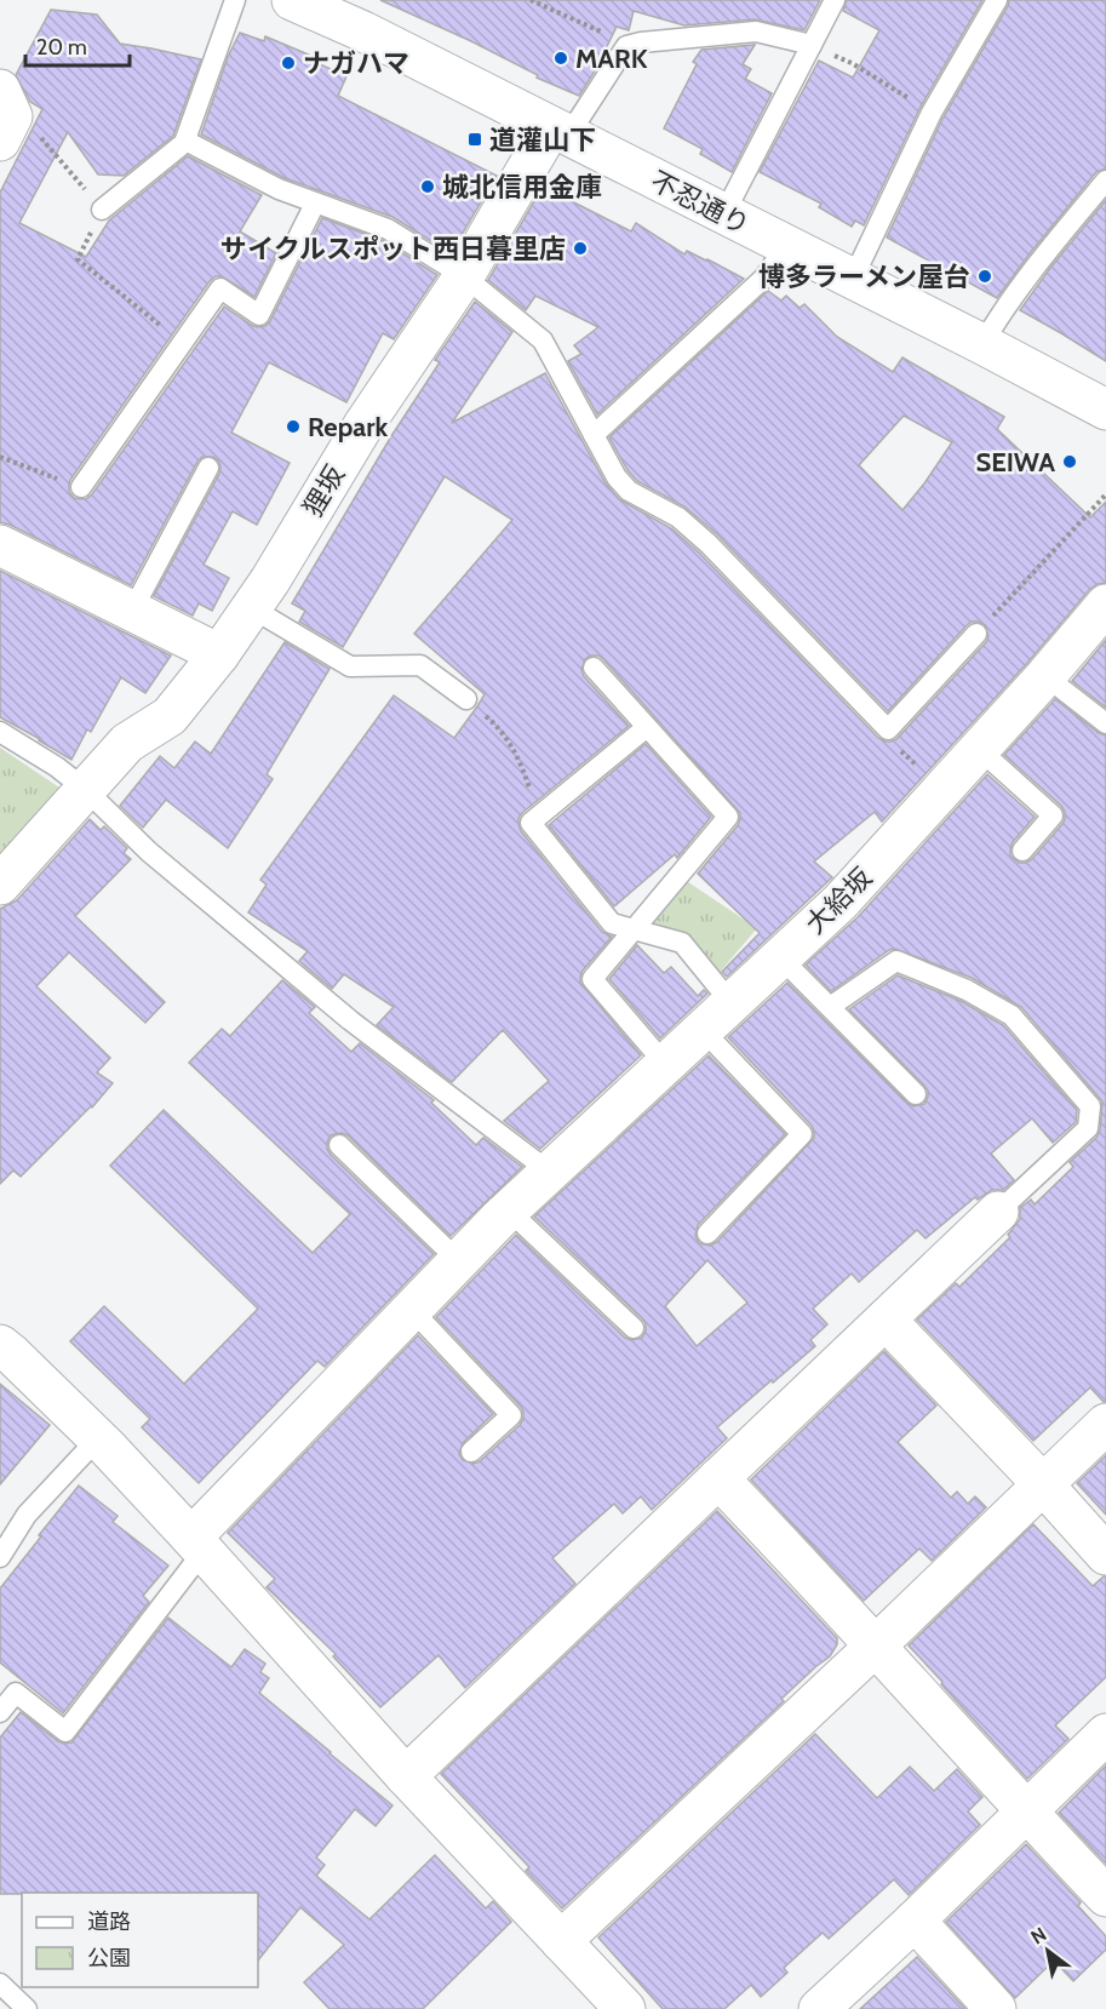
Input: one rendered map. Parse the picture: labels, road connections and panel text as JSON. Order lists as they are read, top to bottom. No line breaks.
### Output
{"streets":{"street":["不忍通り","狸坂","大給坂"]},"crossings":[["不忍通り","狸坂"]],"places":{"other":["MARK","ナガハマ","城北信用金庫","サイクルスポット西日暮里店","博多ラーメン屋台","Repark","SEIWA"],"transit":["道灌山下"]},"legend":["道路","公園"],"scale_bar":"20 m","north":"top left"}
